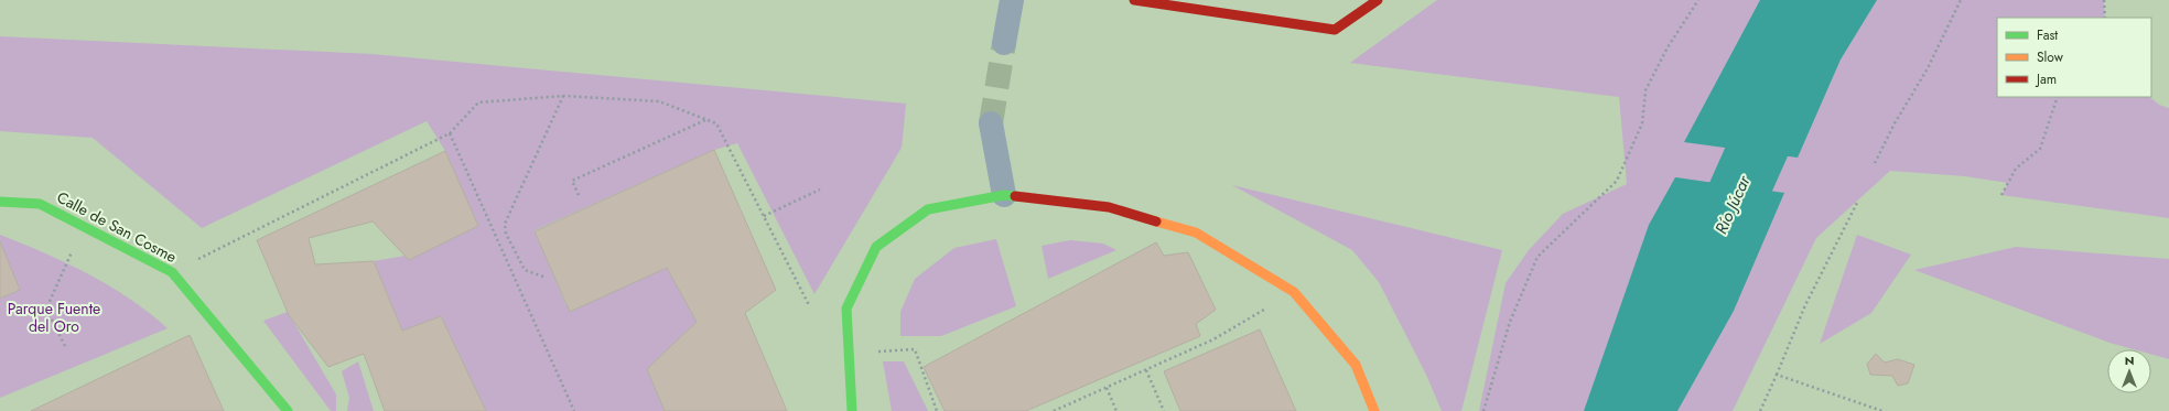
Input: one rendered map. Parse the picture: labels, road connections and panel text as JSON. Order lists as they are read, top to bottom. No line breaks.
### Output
{"streets":{"street":["Calle de San Cosme"]},"water":["Río Júcar"],"parks":["Parque Fuente del Oro"],"legend":["Fast","Slow","Jam"],"north":"top"}
